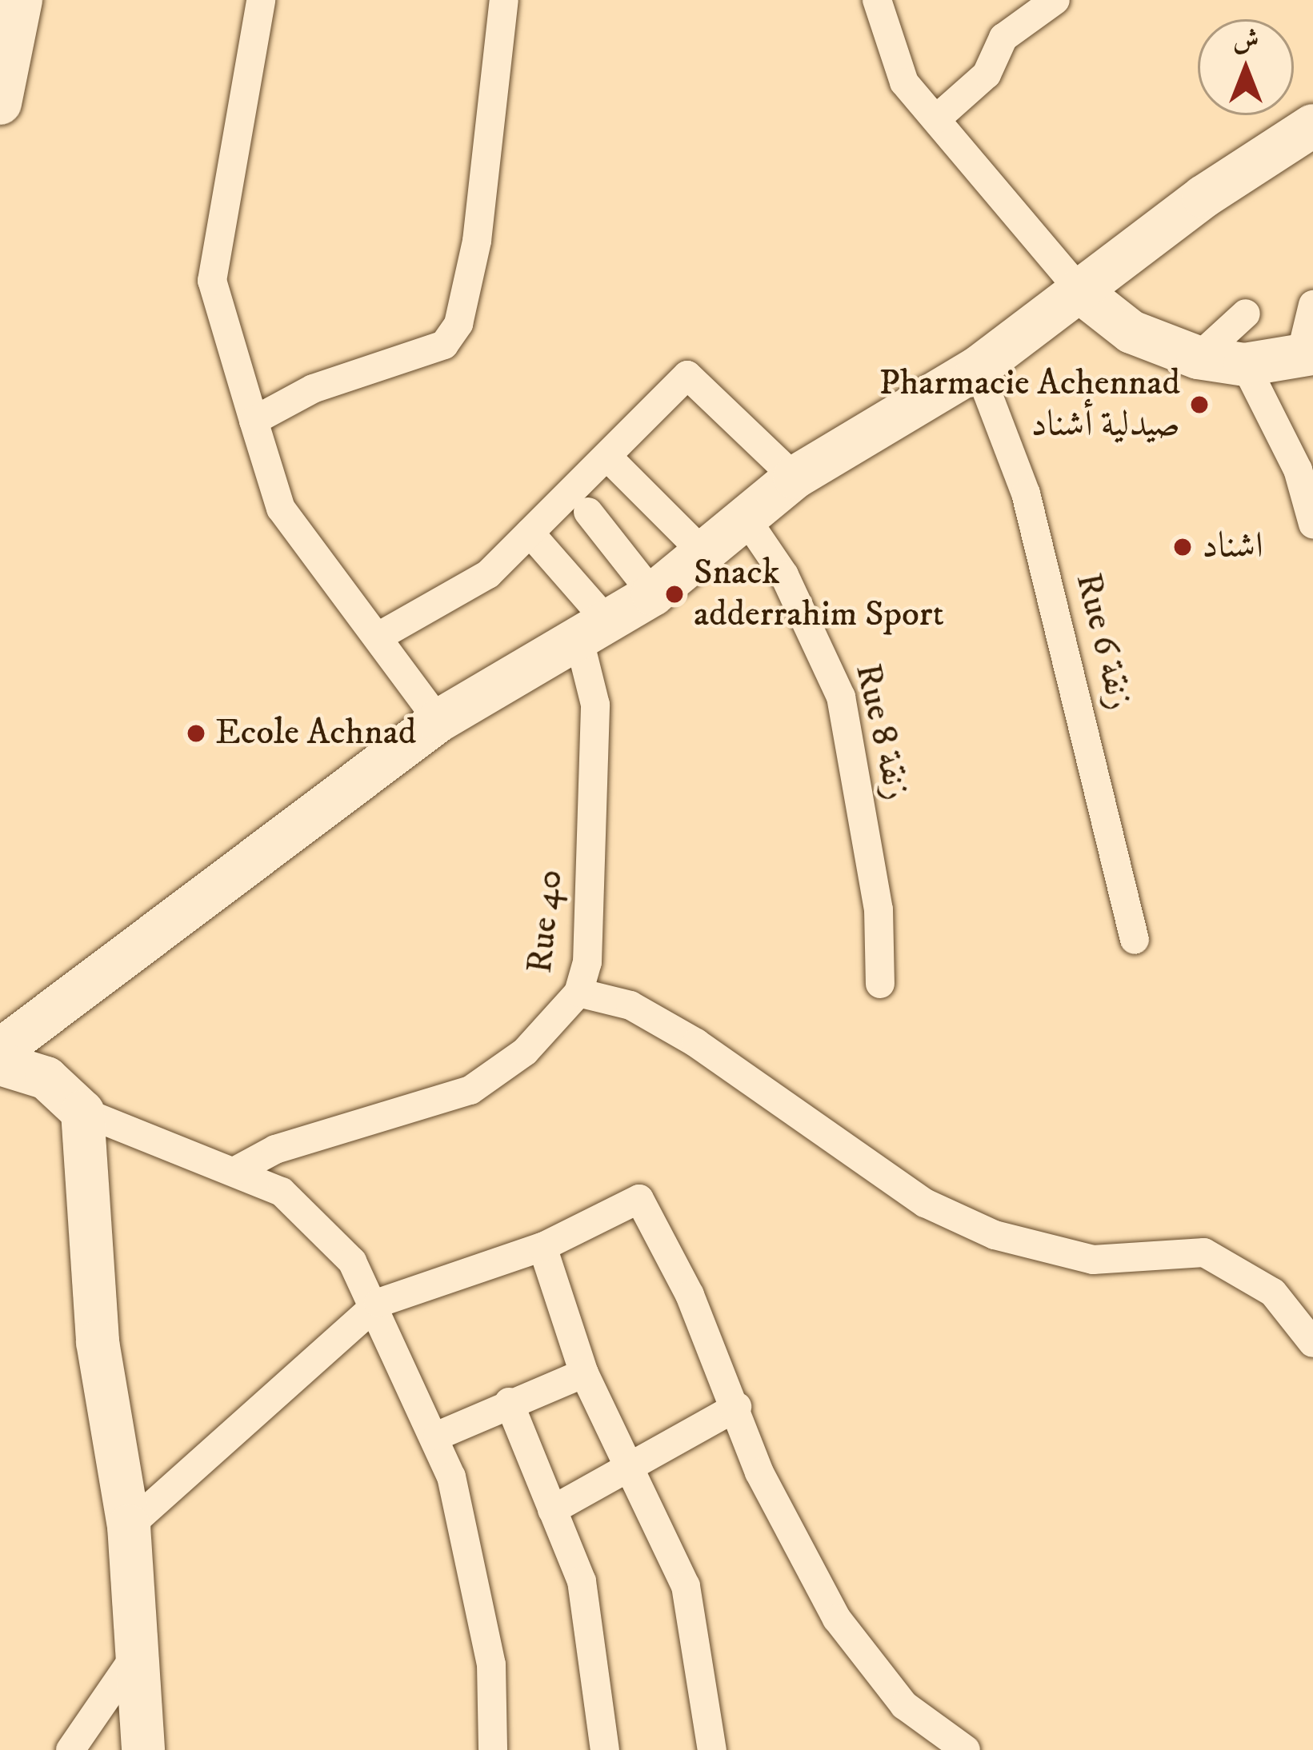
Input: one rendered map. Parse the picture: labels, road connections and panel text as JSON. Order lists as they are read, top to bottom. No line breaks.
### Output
{"streets":{"street":["Rue 6 زنقة","Rue 8 زنقة","Rue 40"]},"places":["Pharmacie Achennad صيدلية أشناد","اشناد","Snack adderrahim Sport","Ecole Achnad"],"north":"top"}
